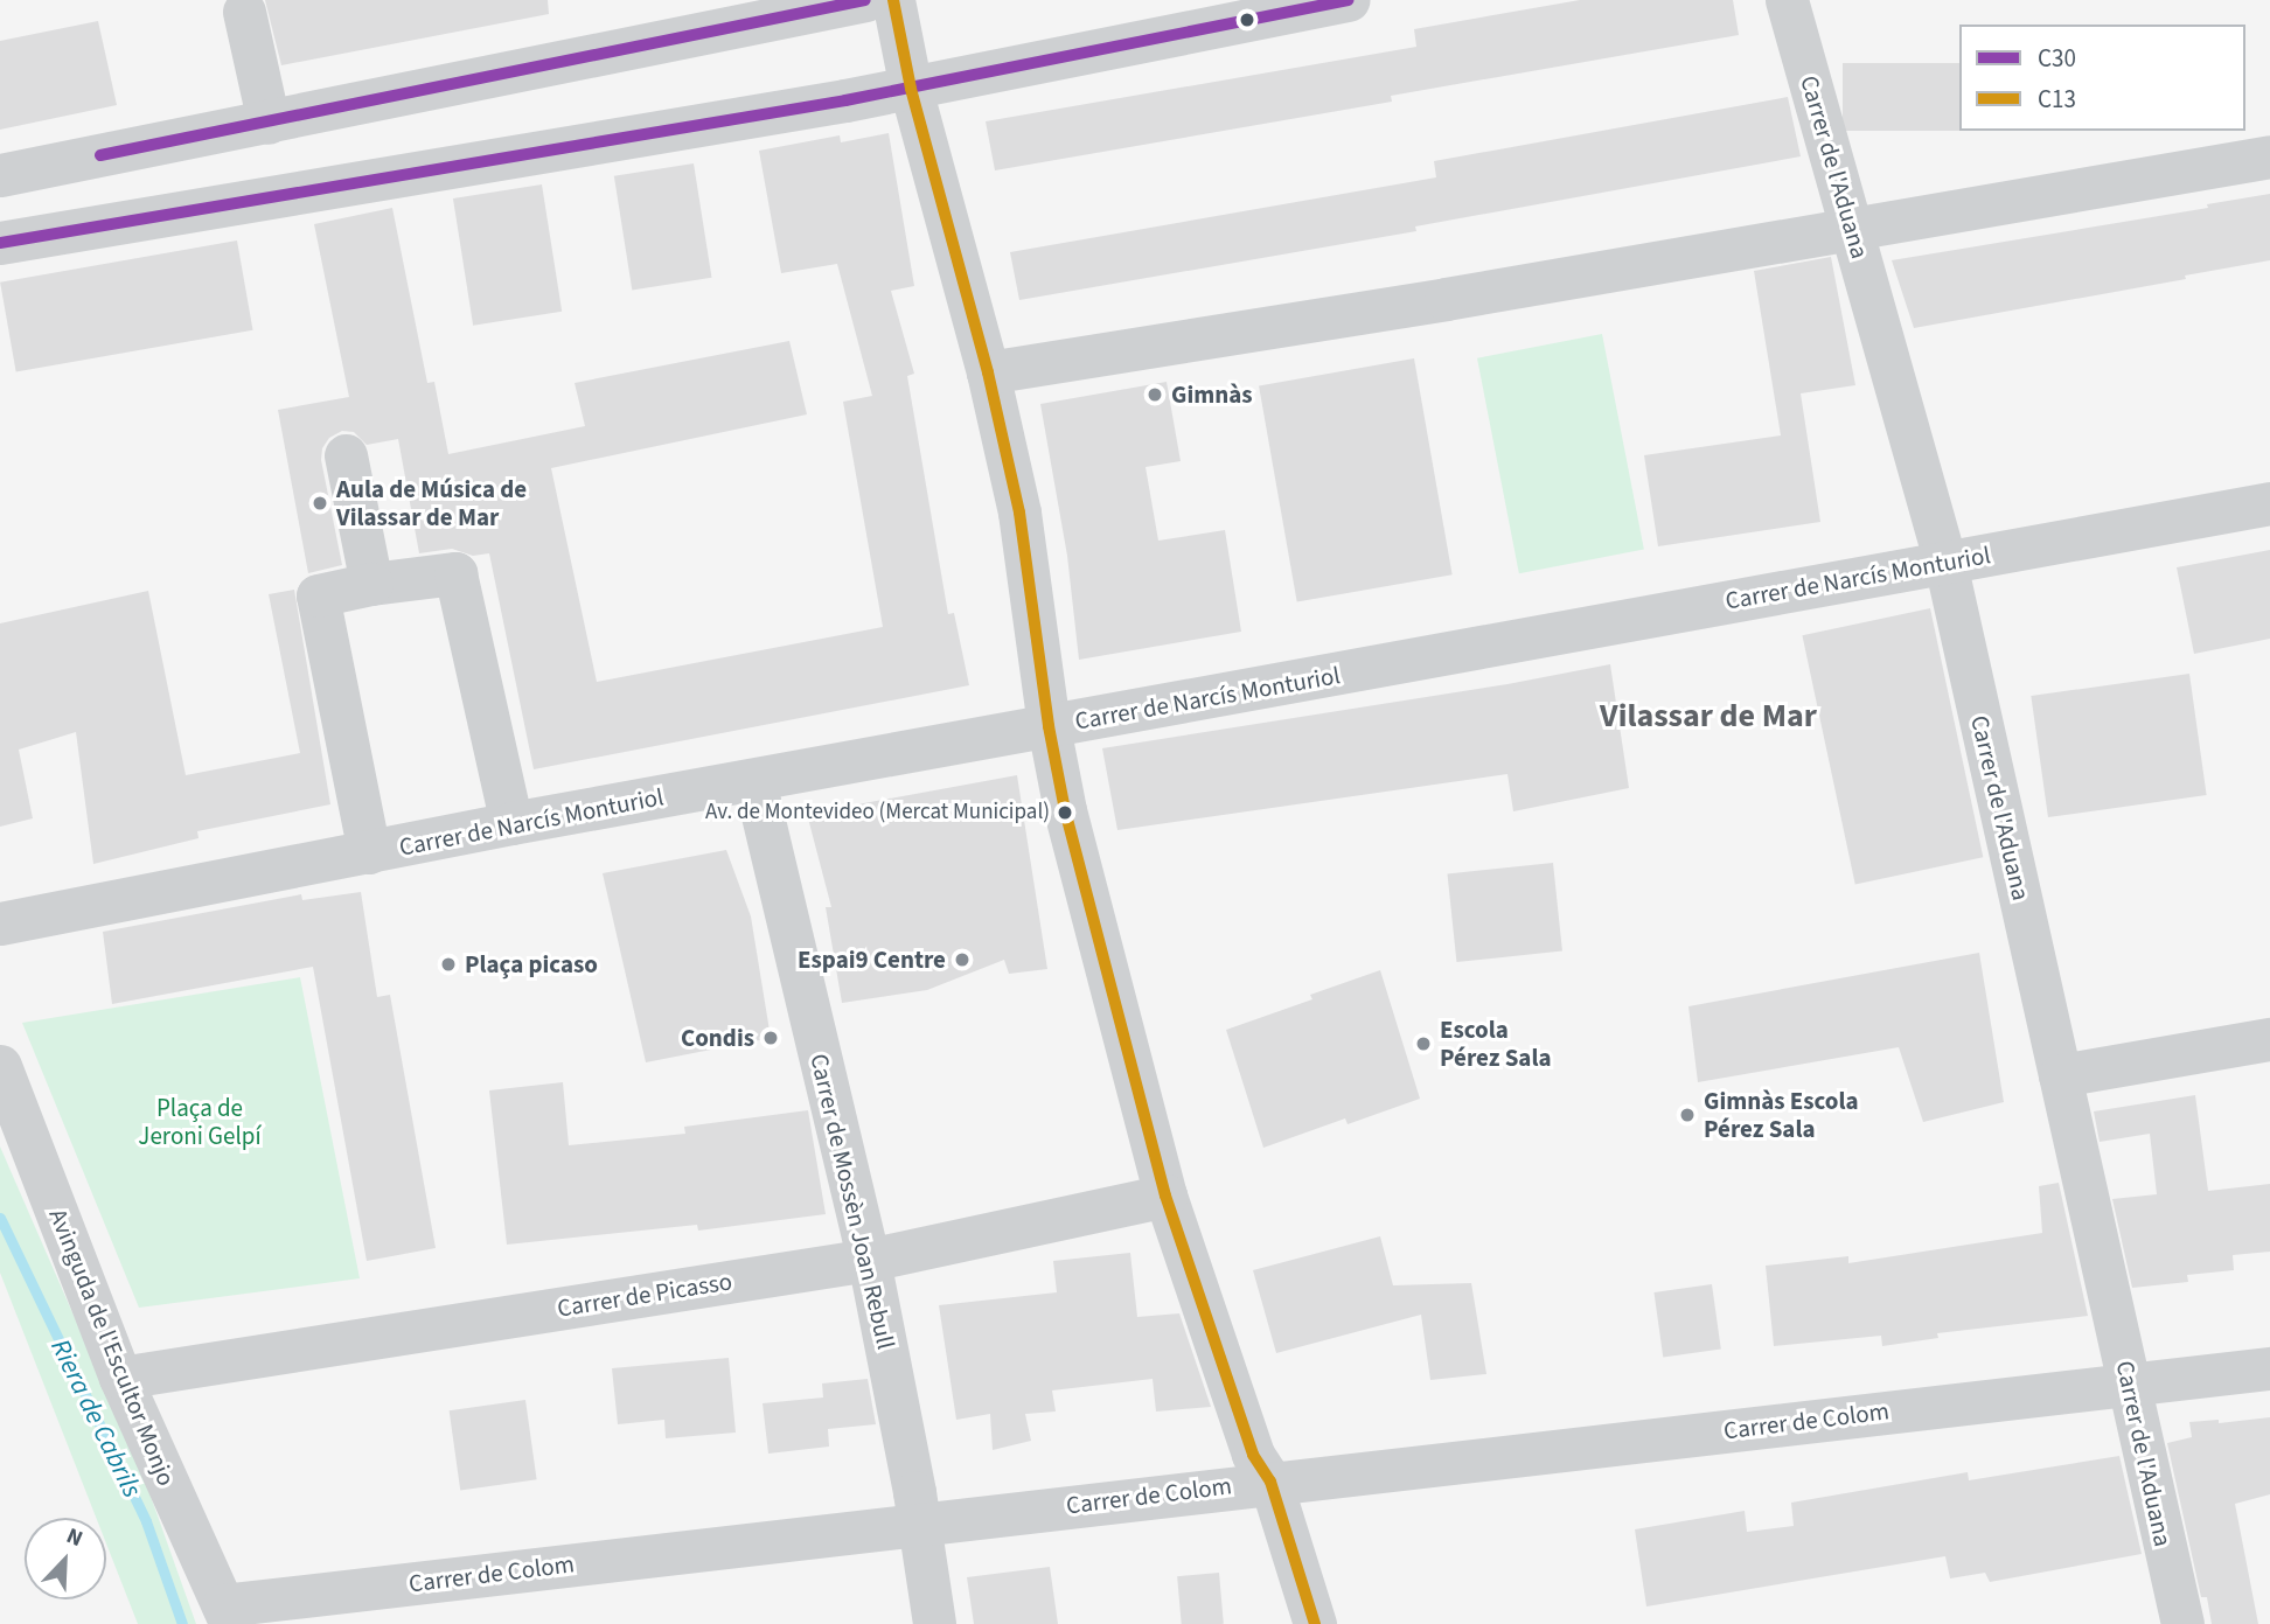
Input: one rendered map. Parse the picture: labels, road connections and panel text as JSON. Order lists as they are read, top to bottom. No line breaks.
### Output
{"streets":{"street":["Carrer de l'Aduana","Carrer de Narcís Monturiol","Carrer de Mossèn Joan Rebull","Carrer de Picasso","Avinguda de l'Escultor Monjo","Carrer de Colom"]},"crossings":[["Carrer de l'Aduana","Carrer de Narcís Monturiol"],["Carrer de l'Aduana","Carrer de Colom"],["Carrer de Narcís Monturiol","Carrer de Mossèn Joan Rebull"],["Carrer de Mossèn Joan Rebull","Carrer de Picasso"],["Carrer de Mossèn Joan Rebull","Carrer de Colom"],["Carrer de Picasso","Avinguda de l'Escultor Monjo"],["Avinguda de l'Escultor Monjo","Carrer de Colom"]],"districts":["Vilassar de Mar"],"water":["Riera de Cabrils"],"parks":["Plaça de Jeroni Gelpí"],"places":["Gimnàs","Aula de Música de Vilassar de Mar","Av. de Montevideo (Mercat Municipal)","Espai9 Centre","Plaça picaso","Condis","Escola Pérez Sala","Gimnàs Escola Pérez Sala"],"lines":["transit line C30","transit line C13"],"legend":["C30","C13"],"north":"top right"}
